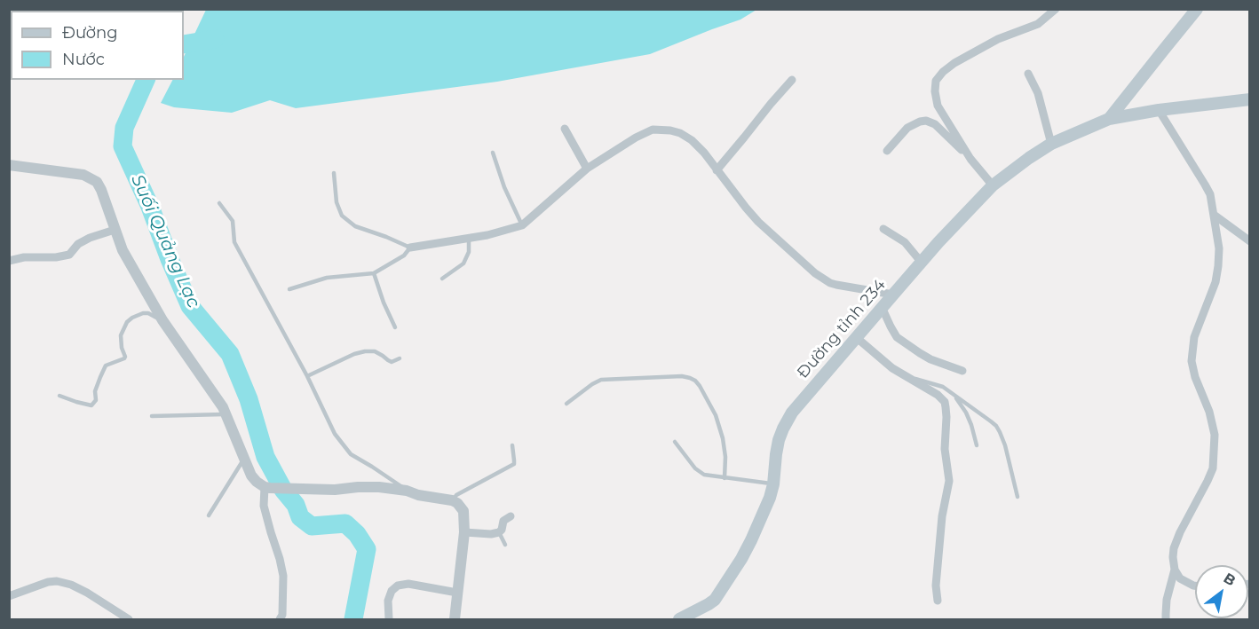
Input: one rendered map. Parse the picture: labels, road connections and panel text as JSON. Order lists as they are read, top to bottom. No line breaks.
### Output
{"streets":{"main road":["Đường tỉnh 234"]},"water":["Suối Quảng Lạc"],"legend":["Đường","Nước"],"north":"top right"}
